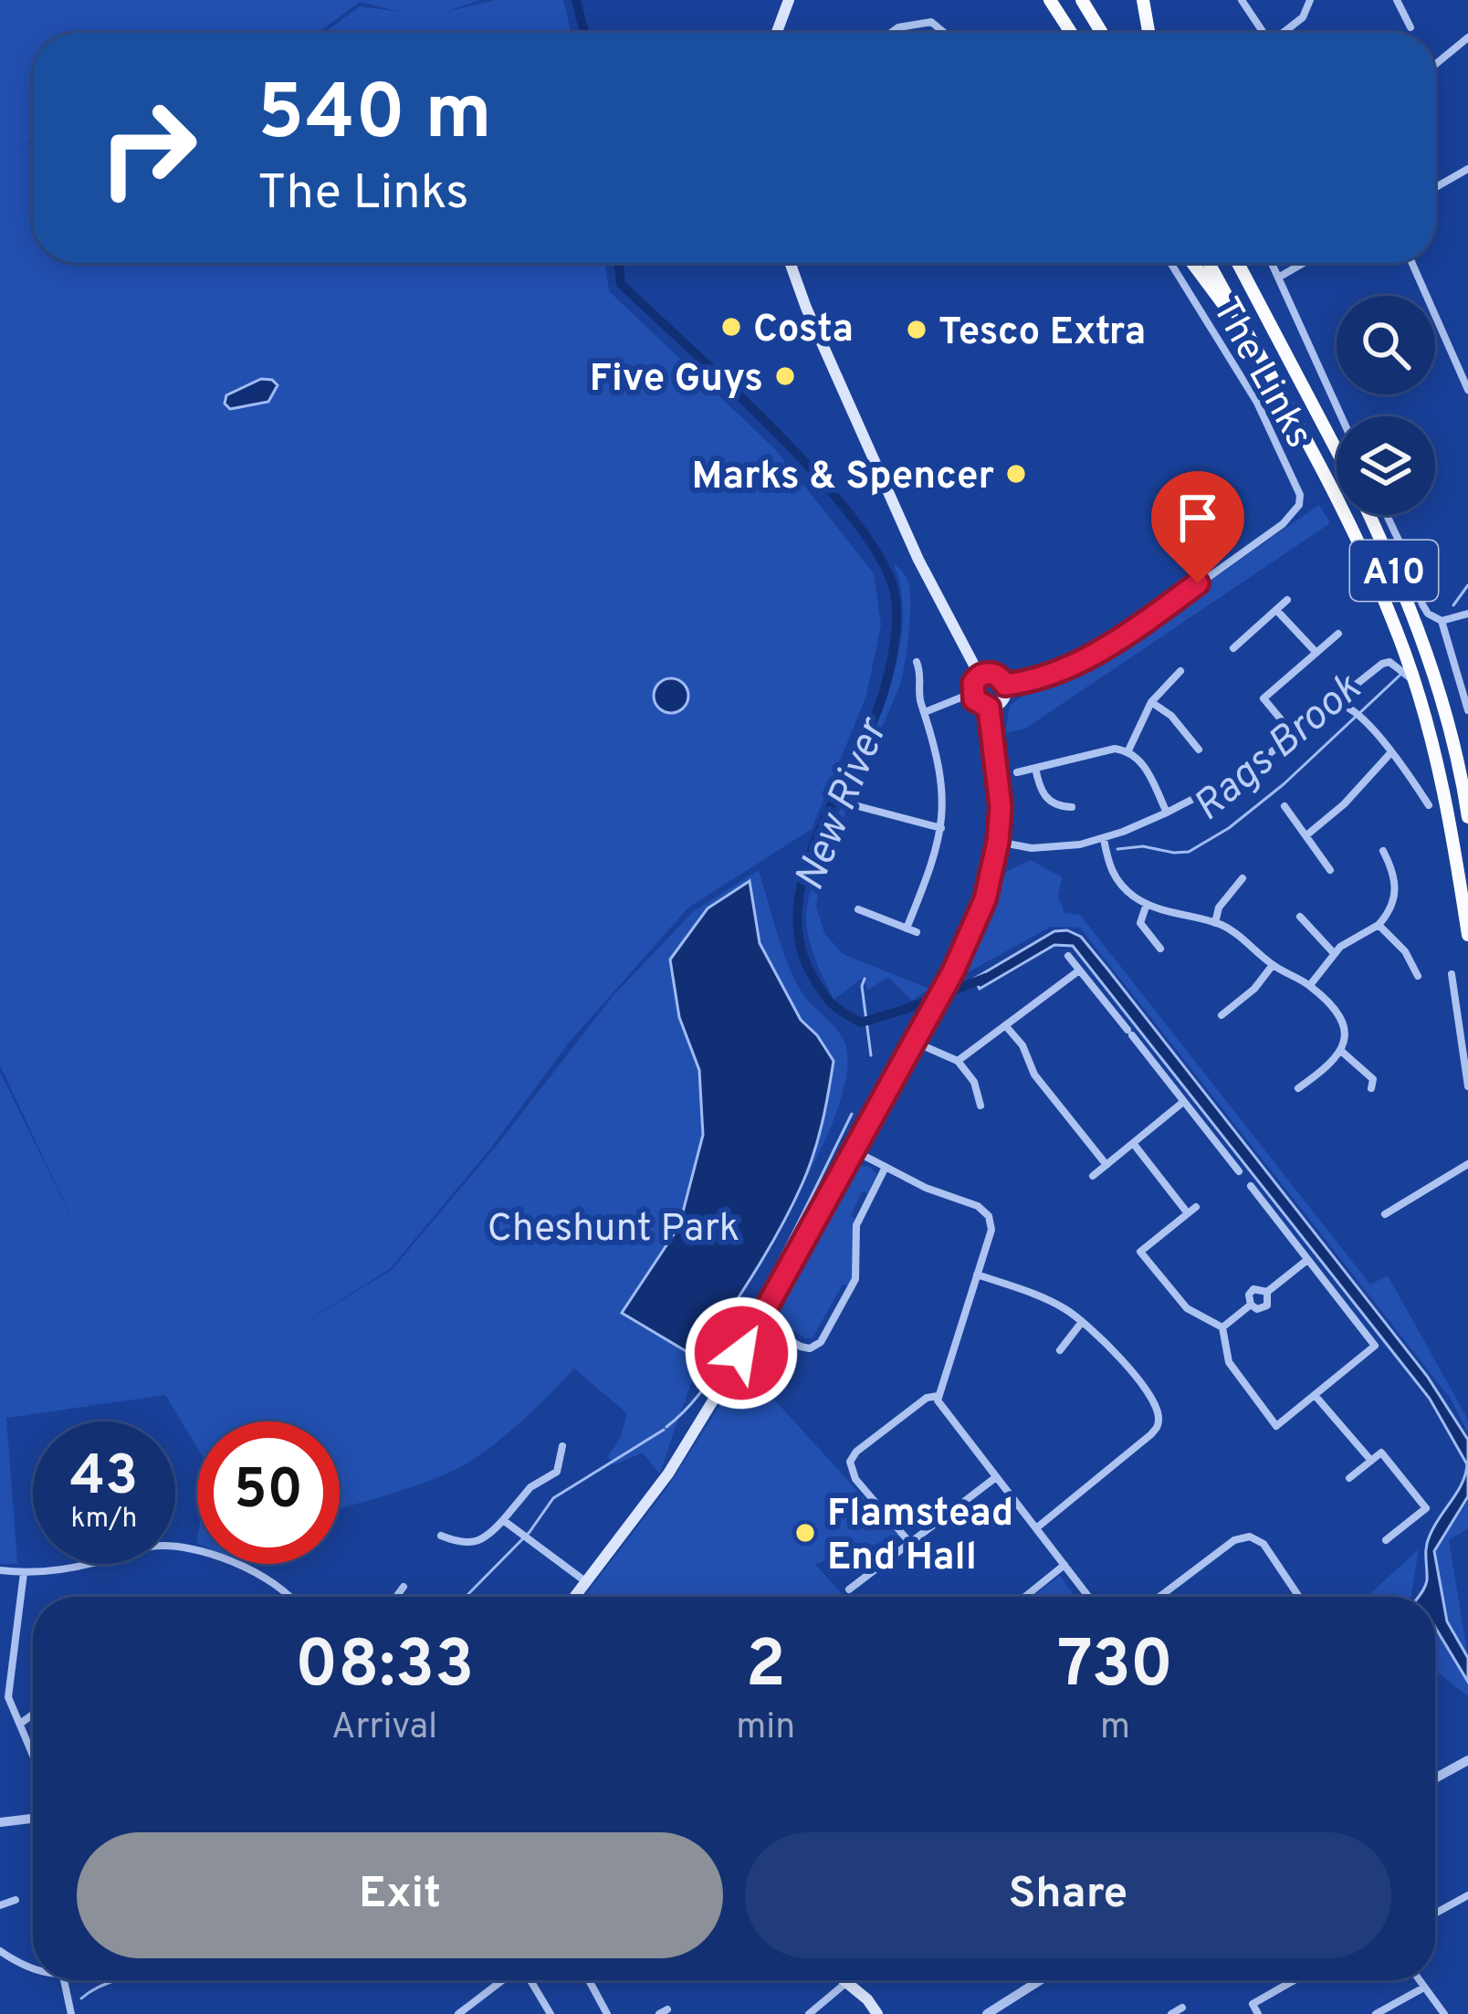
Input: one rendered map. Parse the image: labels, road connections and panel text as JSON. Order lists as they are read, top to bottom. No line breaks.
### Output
{"streets":{"highway":["A10"],"street":["The Links"]},"water":["Rags Brook","New River"],"parks":["Cheshunt Park"],"places":["Costa","Tesco Extra","Five Guys","Marks & Spencer","Flamstead End Hall"],"page":{"turn":["540 m","The Links"],"speed":"43 km/h","limit":"50","eta":["08:33","Arrival","2","min","730","m"],"buttons":["Exit","Share"]}}
